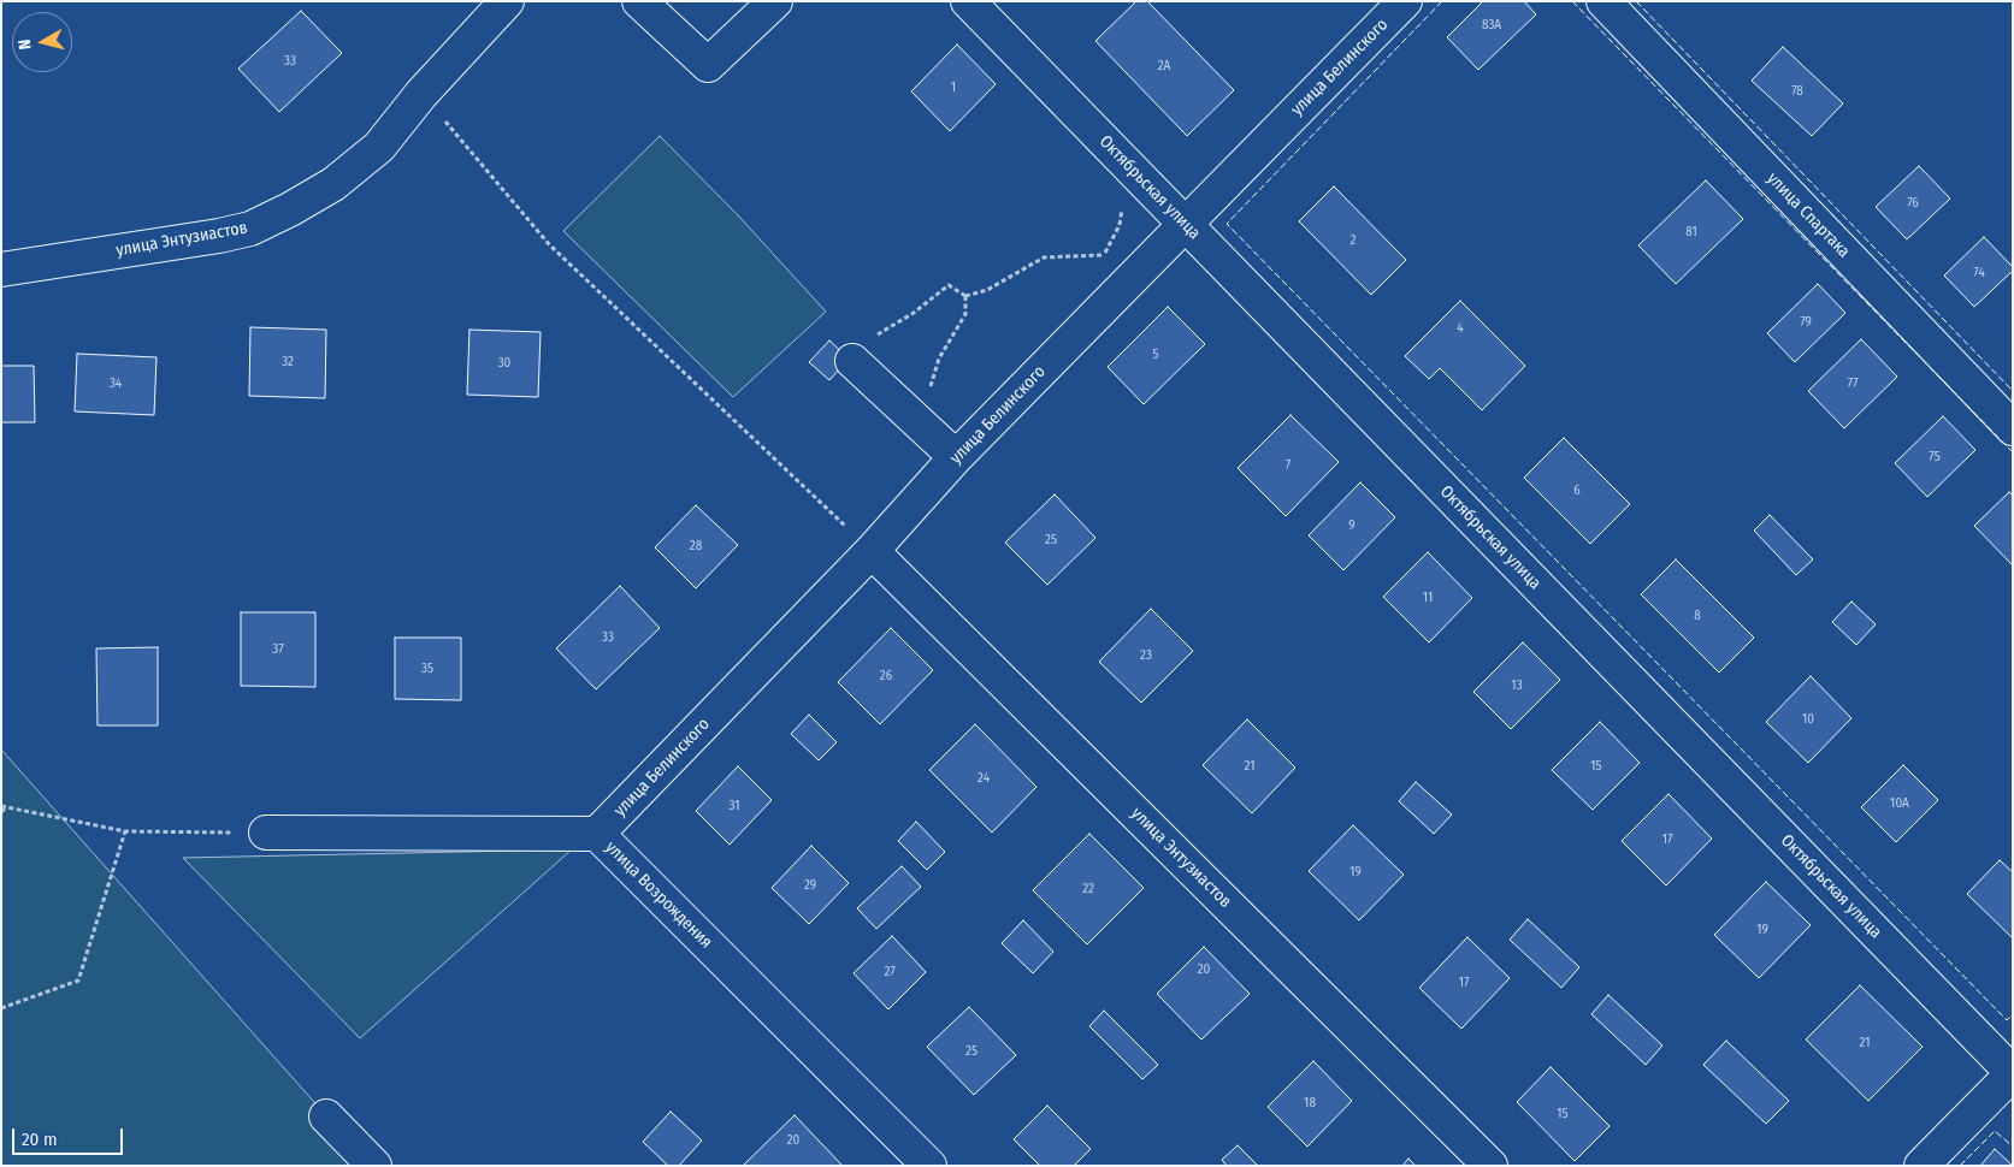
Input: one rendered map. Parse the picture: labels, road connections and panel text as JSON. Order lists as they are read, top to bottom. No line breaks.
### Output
{"streets":{"street":["улица Белинского","Октябрьская улица","улица Спартака","улица Энтузиастов","улица Возрождения"]},"crossings":[["улица Белинского","Октябрьская улица"],["улица Белинского","улица Энтузиастов"],["улица Белинского","улица Возрождения"]],"house_numbers":["83А","33","2А","1","78","76","81","2","74","79","4","5","32","30","34","77","75","7","6","9","25","28","11","8","33","37","23","35","26","13","10","21","15","24","10А","31","17","19","29","22","19","20","27","17","21","25","18","15","20"],"scale_bar":"20 m","north":"left"}
